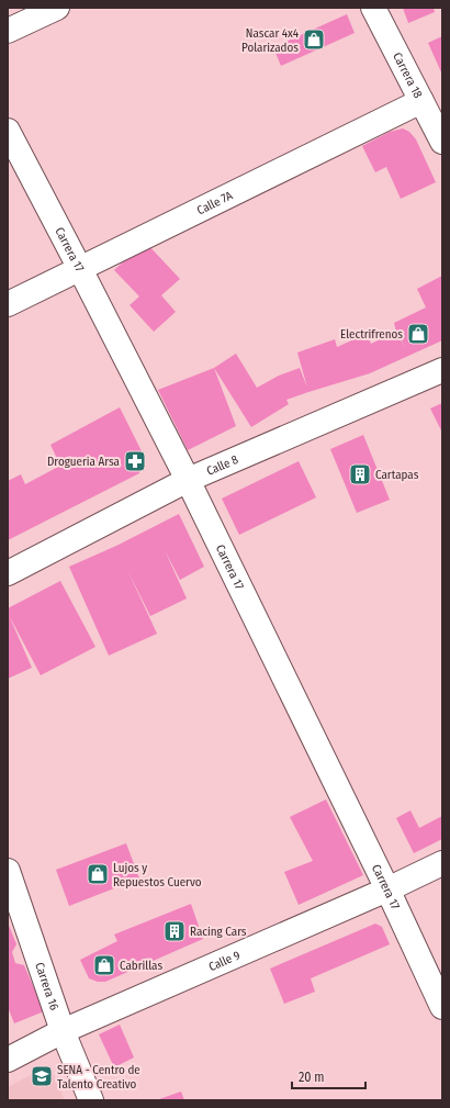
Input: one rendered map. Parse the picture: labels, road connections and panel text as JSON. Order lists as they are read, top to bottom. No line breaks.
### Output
{"streets":{"street":["Carrera 18","Calle 7A","Carrera 17","Calle 8","Calle 9","Carrera 16"]},"crossings":[["Carrera 18","Calle 7A"],["Calle 7A","Carrera 17"],["Carrera 17","Calle 8"],["Carrera 17","Calle 9"],["Calle 9","Carrera 16"]],"places":{"shop":["Nascar 4x4 Polarizados","Electrifrenos","Lujos y Repuestos Cuervo","Cabrillas"],"pharmacy":["Drogueria Arsa"],"building":["Cartapas","Racing Cars"],"school or university":["SENA - Centro de Talento Creativo"]},"scale_bar":"20 m"}
